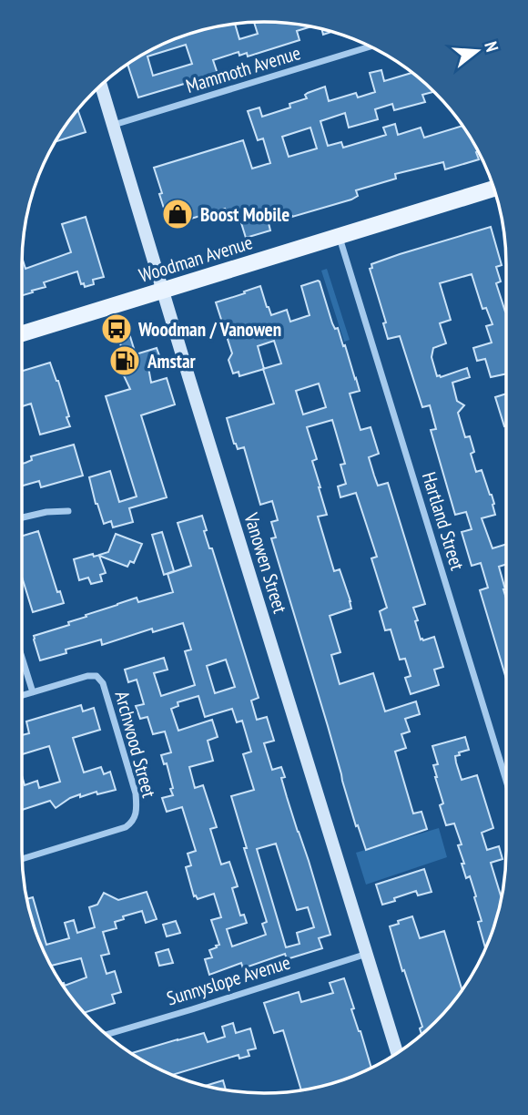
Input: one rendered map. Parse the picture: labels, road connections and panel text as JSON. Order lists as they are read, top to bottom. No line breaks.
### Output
{"streets":{"main road":["Woodman Avenue","Vanowen Street"],"street":["Mammoth Avenue","Hartland Street","Archwood Street","Sunnyslope Avenue"]},"crossings":[["Mammoth Avenue","Vanowen Street"],["Woodman Avenue","Hartland Street"],["Woodman Avenue","Vanowen Street"],["Vanowen Street","Sunnyslope Avenue"]],"places":{"shop":["Boost Mobile"],"bus stop":["Woodman / Vanowen"],"fuel station":["Amstar"]},"north":"right"}
